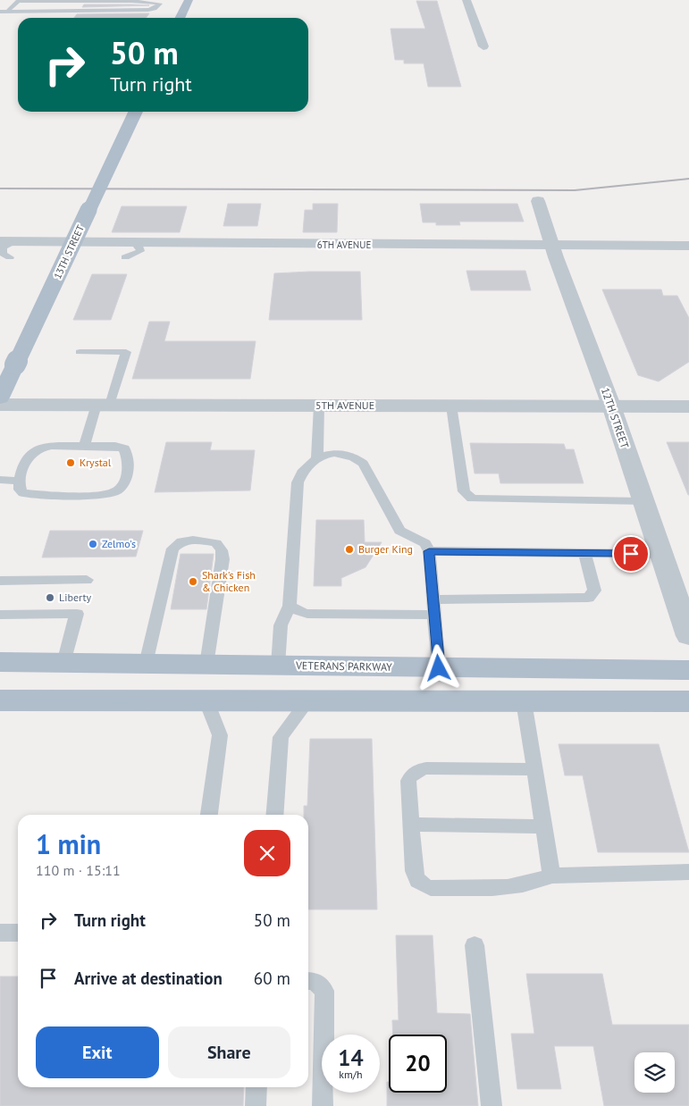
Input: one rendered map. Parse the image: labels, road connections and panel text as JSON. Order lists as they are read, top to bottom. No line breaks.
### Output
{"streets":{"main road":["13TH STREET","VETERANS PARKWAY"],"street":["6TH AVENUE","5TH AVENUE","12TH STREET"]},"crossings":[["6TH AVENUE","12TH STREET"],["5TH AVENUE","12TH STREET"]],"places":["Krystal","Zelmo's","Burger King","Shark's Fish & Chicken","Liberty"],"page":{"turn":["50 m","Turn right"],"heading":["1 min","110 m · 15:11"],"list":[{"name":"Turn right","value":"50 m"},{"name":"Arrive at destination","value":"60 m"}],"buttons":["Exit","Share"],"speed":"14 km/h","limit":"20"}}
